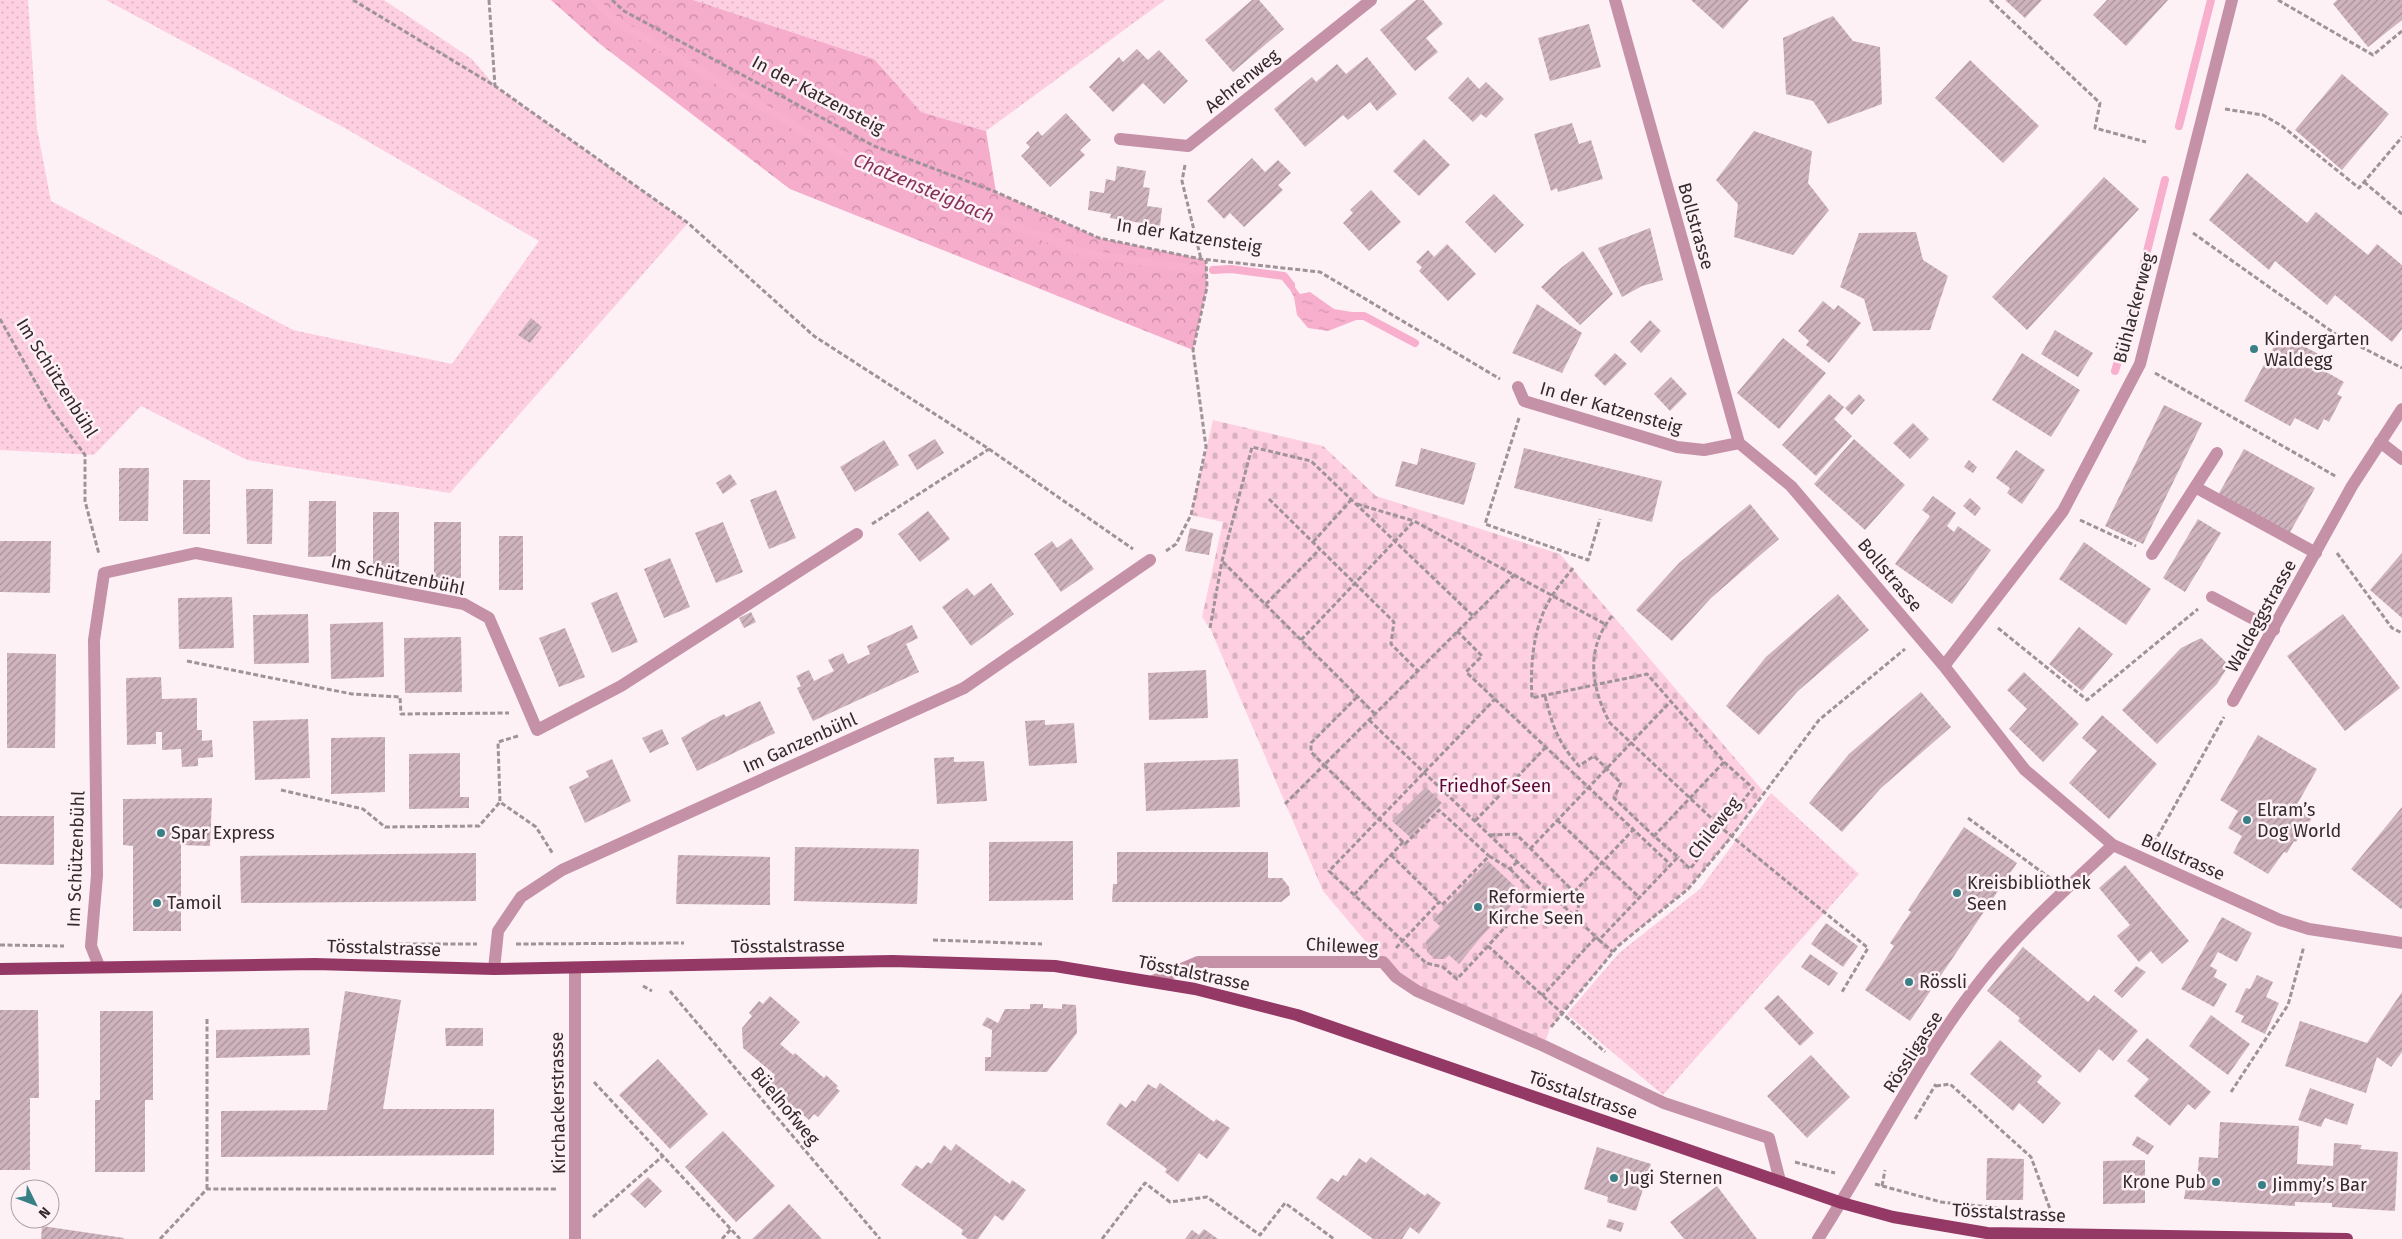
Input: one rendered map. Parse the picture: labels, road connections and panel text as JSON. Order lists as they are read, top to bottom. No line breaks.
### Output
{"streets":{"main road":["Tösstalstrasse"],"street":["Aehrenweg","In der Katzensteig","Bollstrasse","Bühlackerweg","Im Schützenbühl","Waldeggstrasse","Im Ganzenbühl","Chileweg","Rössligasse","Kirchackerstrasse"],"path":["Büelhofweg"]},"crossings":[["In der Katzensteig","Bollstrasse"],["Bollstrasse","Bühlackerweg"],["Bollstrasse","Chileweg"],["Bollstrasse","Rössligasse"],["Im Schützenbühl","Tösstalstrasse"],["Im Ganzenbühl","Tösstalstrasse"],["Chileweg","Tösstalstrasse"],["Tösstalstrasse","Rössligasse"],["Tösstalstrasse","Kirchackerstrasse"]],"water":["Chatzensteigbach"],"parks":["Friedhof Seen"],"places":["Kindergarten Waldegg","Elram’s Dog World","Spar Express","Kreisbibliothek Seen","Tamoil","Reformierte Kirche Seen","Rössli","Jugi Sternen","Krone Pub","Jimmy’s Bar"],"north":"bottom right"}
